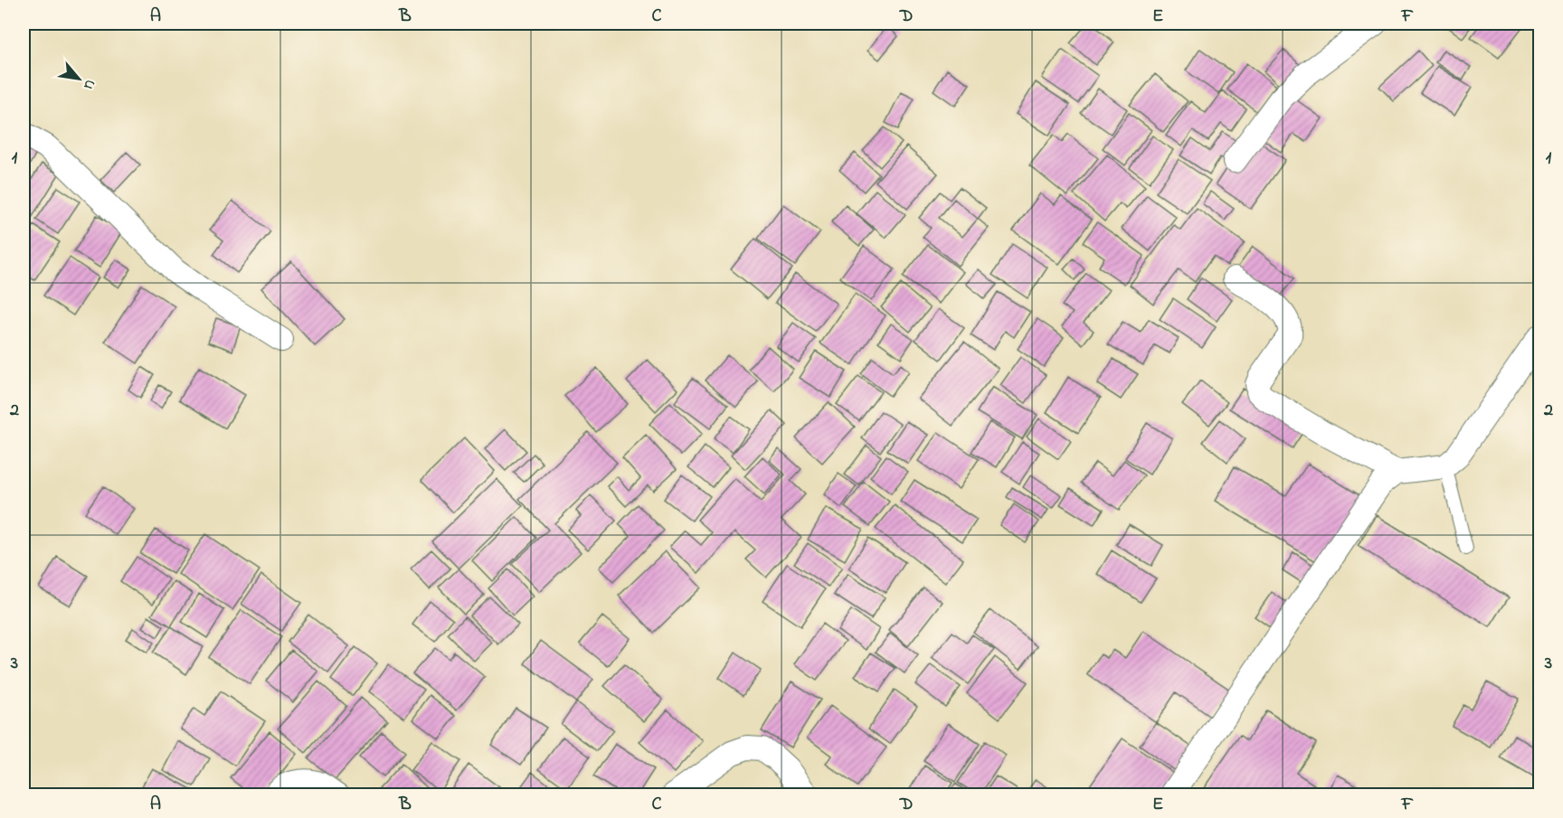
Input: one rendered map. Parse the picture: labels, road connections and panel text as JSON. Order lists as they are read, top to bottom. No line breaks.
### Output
{"north":"bottom right","grid":{"columns":["A","B","C","D","E","F"],"rows":["1","2","3"]}}
